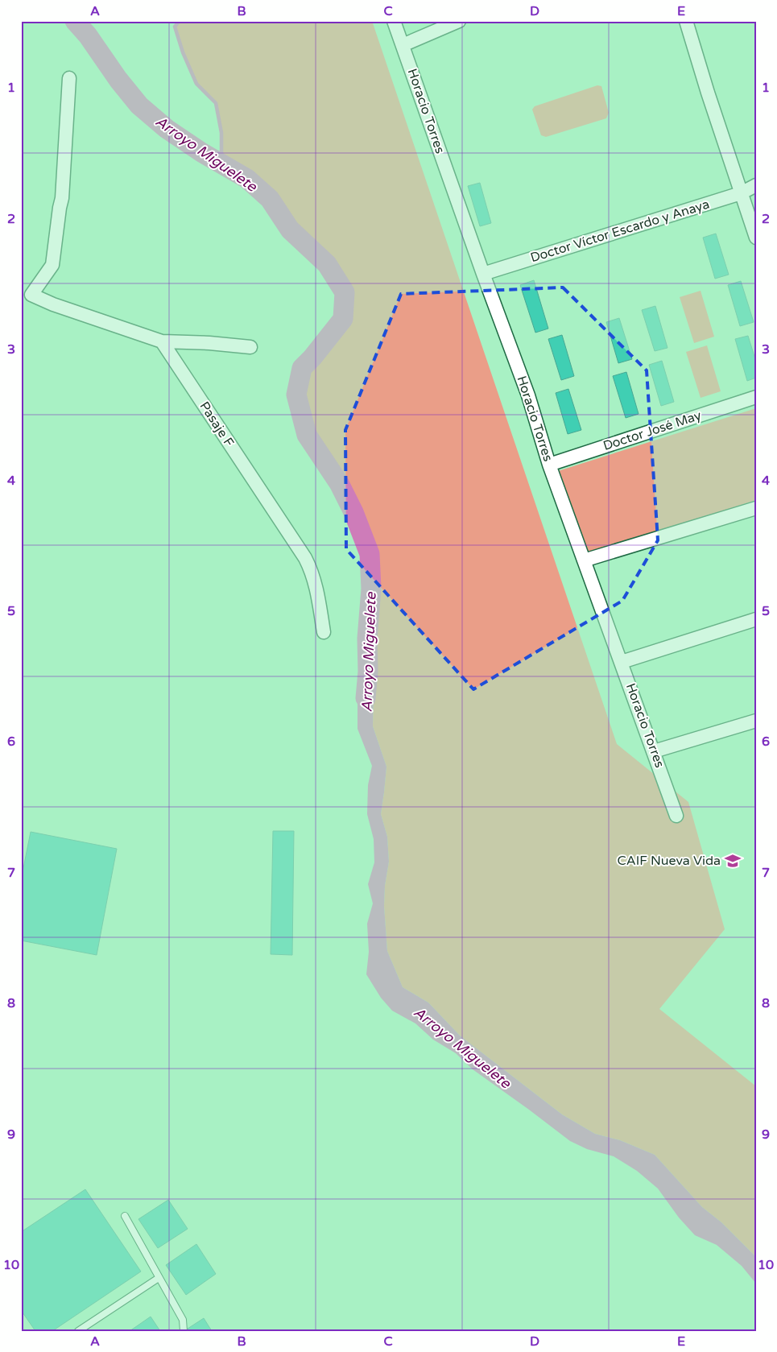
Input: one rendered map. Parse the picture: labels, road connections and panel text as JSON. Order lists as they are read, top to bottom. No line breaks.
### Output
{"streets":{"street":["Horacio Torres","Doctor Víctor Escardo y Anaya","Pasaje F","Doctor José May"]},"crossings":[["Horacio Torres","Doctor Víctor Escardo y Anaya"],["Horacio Torres","Doctor José May"]],"water":["Arroyo Miguelete"],"places":{"school or university":["CAIF Nueva Vida"]},"grid":{"columns":["A","B","C","D","E"],"rows":["1","2","3","4","5","6","7","8","9","10"]}}
